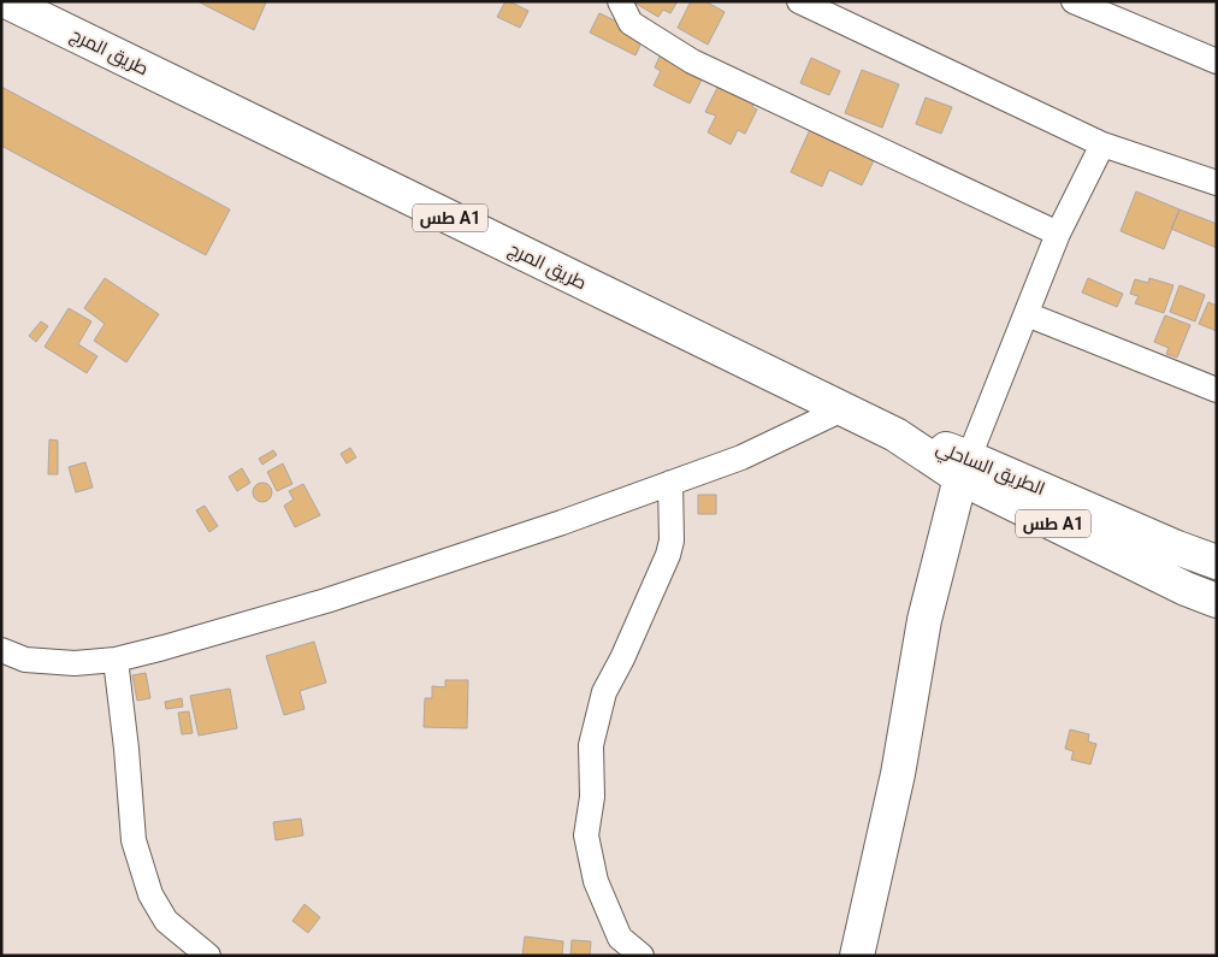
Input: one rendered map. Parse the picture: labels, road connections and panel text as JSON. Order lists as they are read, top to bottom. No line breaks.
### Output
{"streets":{"main road":["طريق المرج","طس A1","الطريق الساحلي"]},"crossings":[["طريق المرج","الطريق الساحلي"],["طس A1","الطريق الساحلي"]]}
